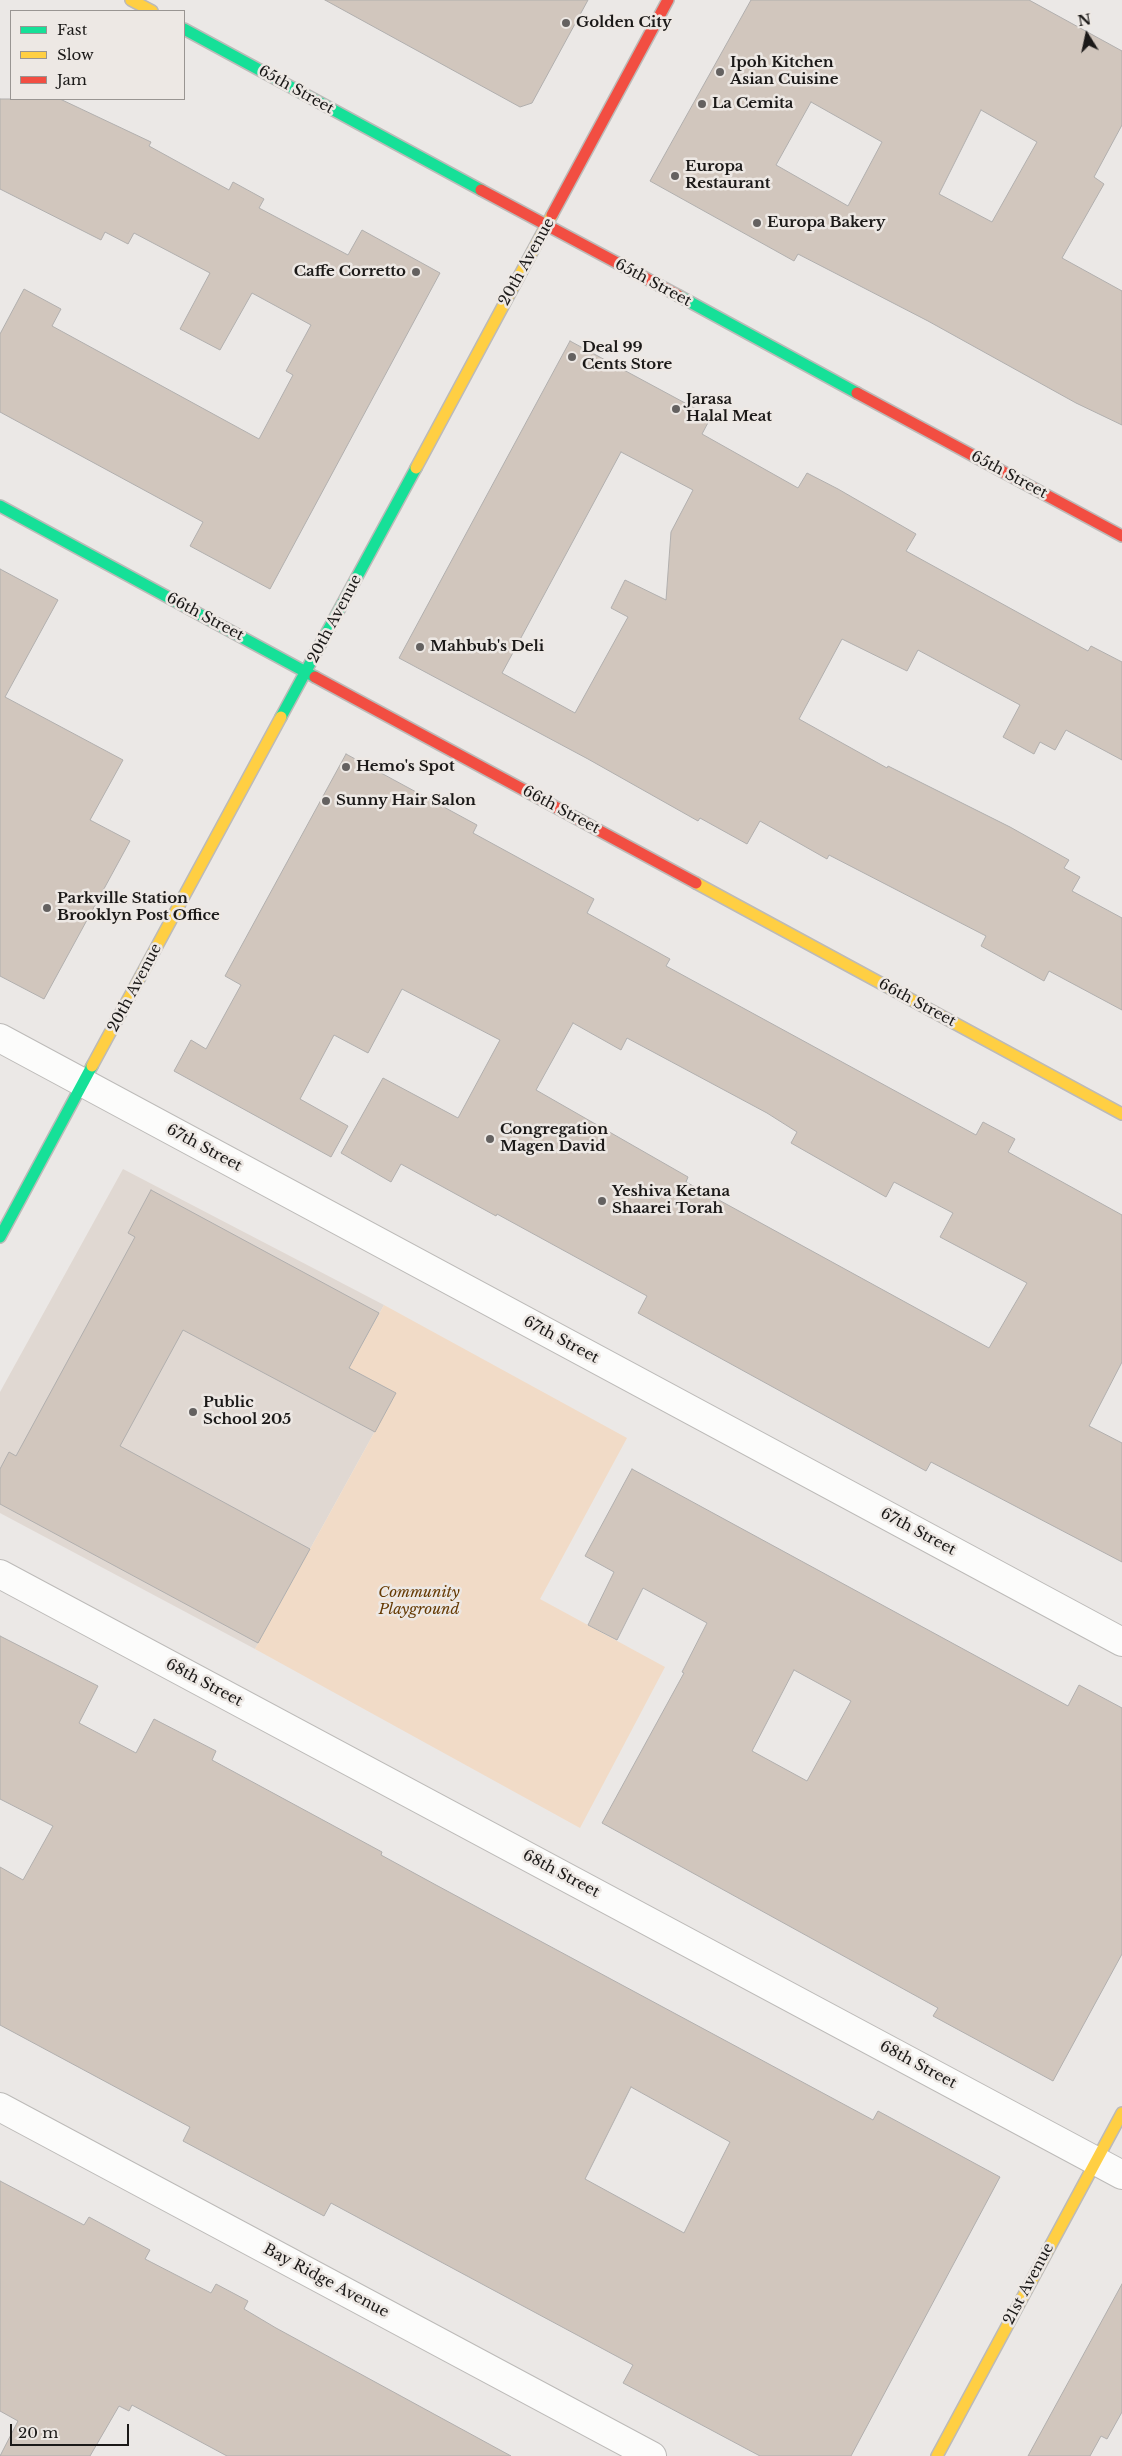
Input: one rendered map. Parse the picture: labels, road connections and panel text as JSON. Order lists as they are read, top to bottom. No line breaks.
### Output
{"streets":{"street":["65th Street","20th Avenue","66th Street","67th Street","68th Street","Bay Ridge Avenue","21st Avenue"]},"crossings":[["65th Street","20th Avenue"],["20th Avenue","66th Street"],["20th Avenue","67th Street"],["68th Street","21st Avenue"]],"parks":["Community Playground"],"places":["Golden City","Ipoh Kitchen Asian Cuisine","La Cemita","Europa Restaurant","Europa Bakery","Caffe Corretto","Deal 99 Cents Store","Jarasa Halal Meat","Mahbub's Deli","Hemo's Spot","Sunny Hair Salon","Parkville Station Brooklyn Post Office","Congregation Magen David","Yeshiva Ketana Shaarei Torah","Public School 205"],"legend":["Fast","Slow","Jam"],"scale_bar":"20 m","north":"top"}
